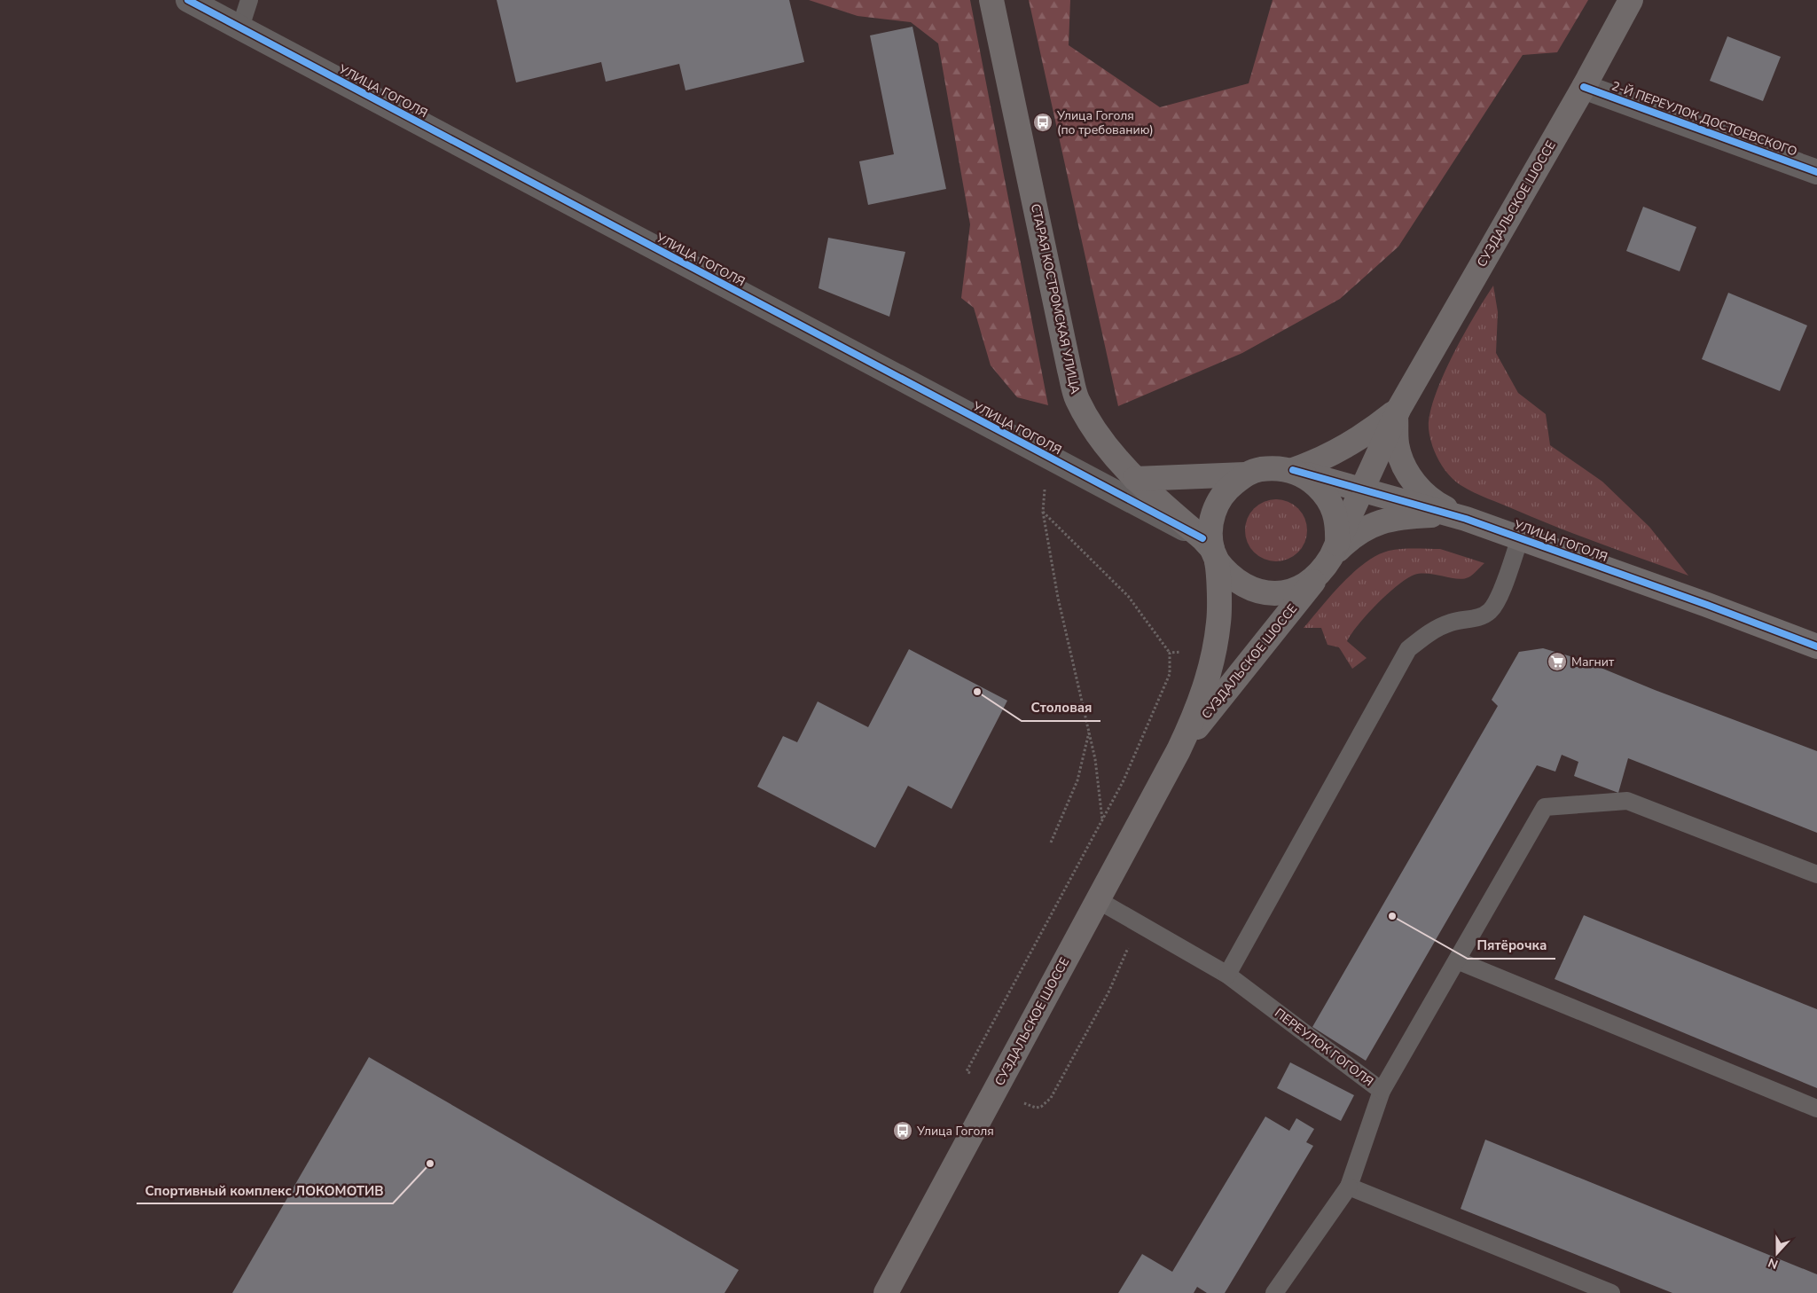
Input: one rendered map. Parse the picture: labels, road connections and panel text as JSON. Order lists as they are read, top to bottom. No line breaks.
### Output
{"streets":{"main road":["УЛИЦА ГОГОЛЯ","СУЗДАЛЬСКОЕ ШОССЕ","СТАРАЯ КОСТРОМСКАЯ УЛИЦА"],"street":["2-Й ПЕРЕУЛОК ДОСТОЕВСКОГО"],"lane":["ПЕРЕУЛОК ГОГОЛЯ"]},"crossings":[["УЛИЦА ГОГОЛЯ","СУЗДАЛЬСКОЕ ШОССЕ"],["УЛИЦА ГОГОЛЯ","СТАРАЯ КОСТРОМСКАЯ УЛИЦА"],["2-Й ПЕРЕУЛОК ДОСТОЕВСКОГО","СУЗДАЛЬСКОЕ ШОССЕ"],["СУЗДАЛЬСКОЕ ШОССЕ","СТАРАЯ КОСТРОМСКАЯ УЛИЦА"],["СУЗДАЛЬСКОЕ ШОССЕ","ПЕРЕУЛОК ГОГОЛЯ"]],"places":{"bus stop":["Улица Гоголя (по требованию)","Улица Гоголя"],"supermarket":["Магнит"],"other":["Столовая","Пятёрочка","Спортивный комплекс ЛОКОМОТИВ"]},"north":"bottom"}
